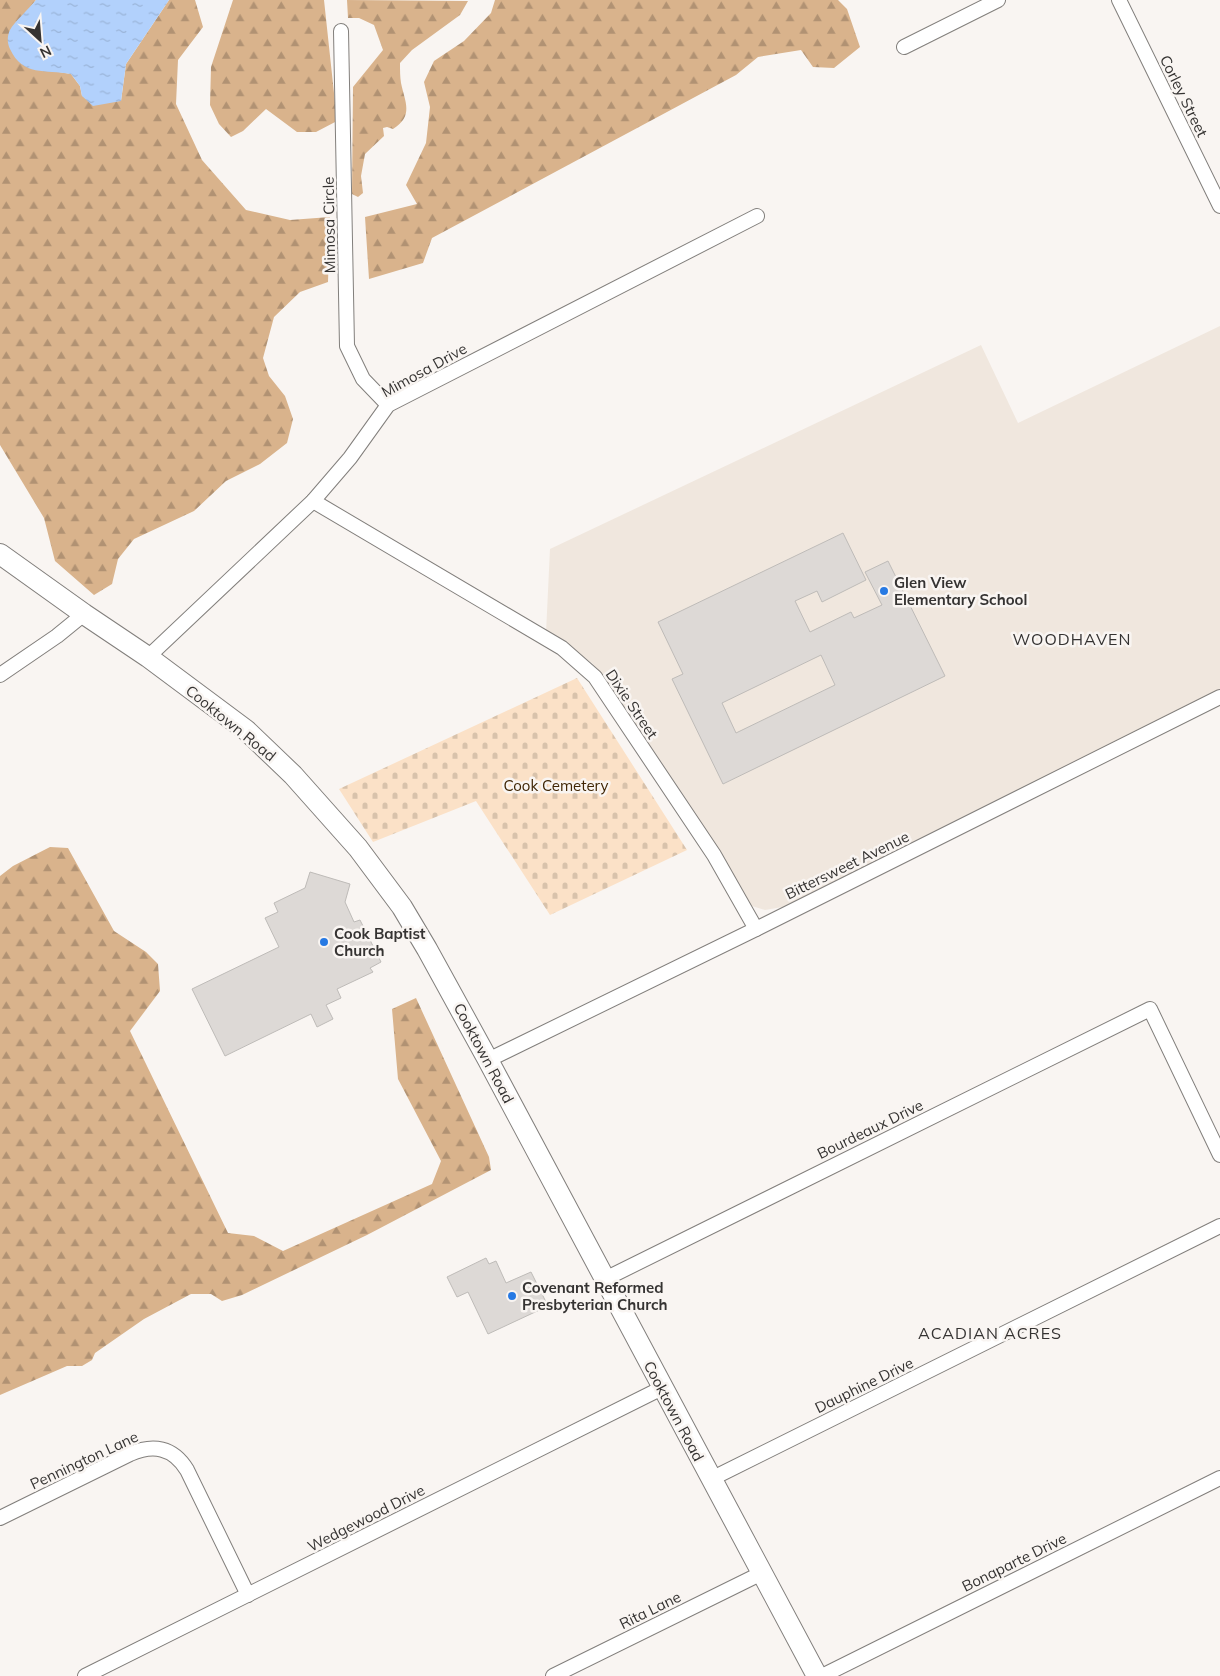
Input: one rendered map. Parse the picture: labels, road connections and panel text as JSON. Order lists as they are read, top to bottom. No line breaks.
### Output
{"streets":{"street":["Corley Street","Mimosa Circle","Mimosa Drive","Dixie Street","Cooktown Road","Bittersweet Avenue","Bourdeaux Drive","Dauphine Drive","Pennington Lane","Wedgewood Drive","Bonaparte Drive","Rita Lane"]},"crossings":[["Mimosa Circle","Mimosa Drive"],["Mimosa Drive","Dixie Street"],["Mimosa Drive","Cooktown Road"],["Dixie Street","Bittersweet Avenue"],["Cooktown Road","Bittersweet Avenue"],["Cooktown Road","Bourdeaux Drive"],["Cooktown Road","Dauphine Drive"],["Cooktown Road","Wedgewood Drive"],["Cooktown Road","Rita Lane"],["Pennington Lane","Wedgewood Drive"]],"districts":["WOODHAVEN","ACADIAN ACRES"],"parks":["Cook Cemetery"],"places":["Glen View Elementary School","Cook Baptist Church","Covenant Reformed Presbyterian Church"],"north":"bottom right"}
